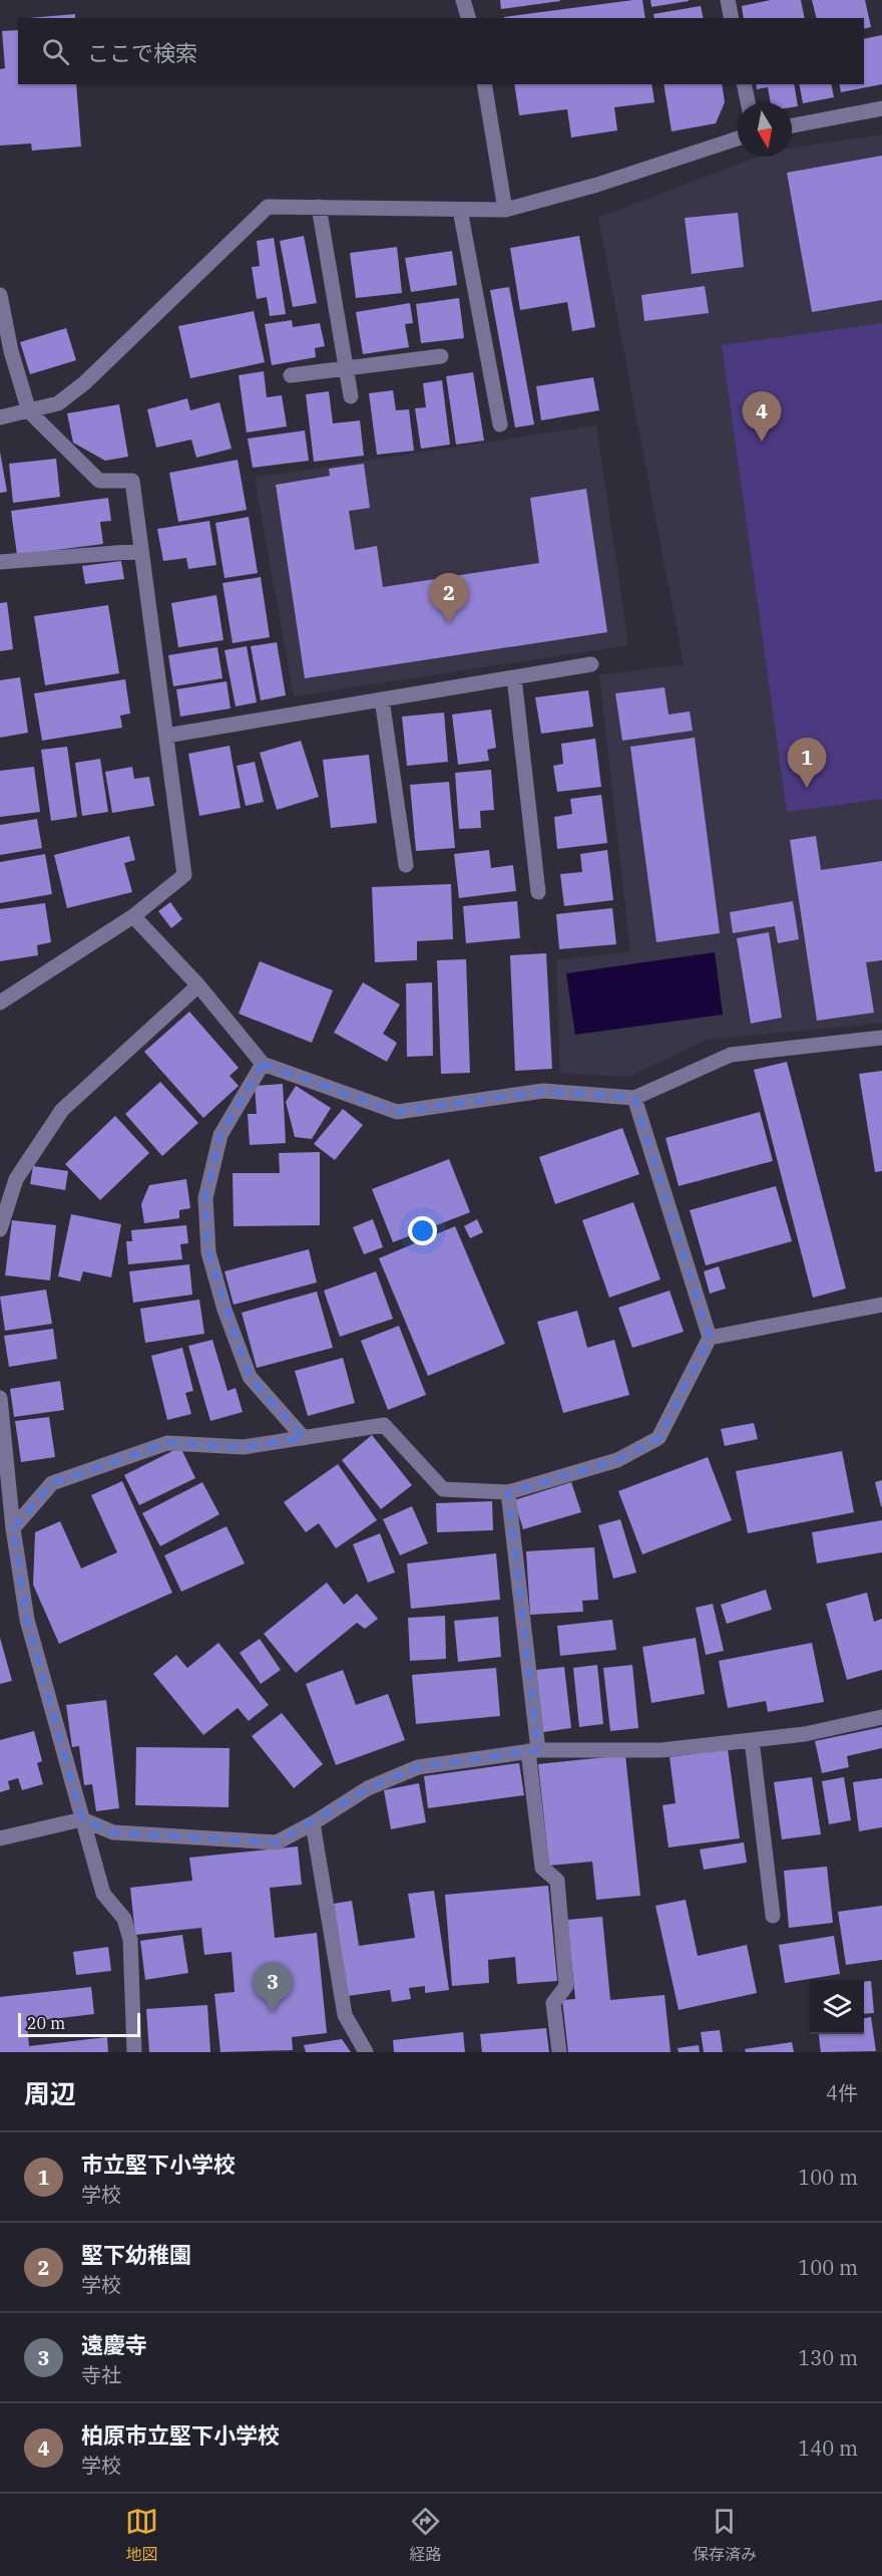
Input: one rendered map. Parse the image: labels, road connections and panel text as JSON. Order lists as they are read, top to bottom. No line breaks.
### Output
{"scale_bar":"20 m","north":"bottom","page":{"search":"ここで検索","pins":["4","2","1","3"],"scale":"20 m","heading":["周辺","4件"],"list":[{"mark":"1","name":"市立堅下小学校","note":"学校","value":"100 m"},{"mark":"2","name":"堅下幼稚園","note":"学校","value":"100 m"},{"mark":"3","name":"遠慶寺","note":"寺社","value":"130 m"},{"mark":"4","name":"柏原市立堅下小学校","note":"学校","value":"140 m"}],"nav":["地図","経路","保存済み"]}}
